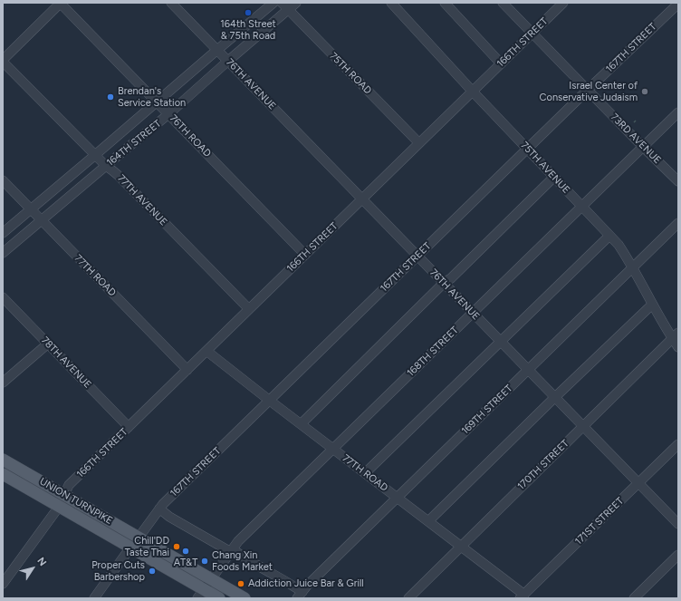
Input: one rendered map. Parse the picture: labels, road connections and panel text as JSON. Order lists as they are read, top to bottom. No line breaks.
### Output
{"streets":{"main road":["UNION TURNPIKE"],"street":["166TH STREET","167TH STREET","75TH ROAD","76TH AVENUE","76TH ROAD","73RD AVENUE","164TH STREET","75TH AVENUE","77TH AVENUE","77TH ROAD","168TH STREET","78TH AVENUE","169TH STREET","170TH STREET","171ST STREET"]},"crossings":[["166TH STREET","75TH ROAD"],["166TH STREET","76TH AVENUE"],["166TH STREET","76TH ROAD"],["166TH STREET","73RD AVENUE"],["166TH STREET","75TH AVENUE"],["166TH STREET","77TH AVENUE"],["166TH STREET","77TH ROAD"],["166TH STREET","78TH AVENUE"],["166TH STREET","UNION TURNPIKE"],["167TH STREET","76TH AVENUE"],["167TH STREET","73RD AVENUE"],["167TH STREET","75TH AVENUE"],["167TH STREET","77TH ROAD"],["167TH STREET","UNION TURNPIKE"],["75TH ROAD","164TH STREET"],["76TH AVENUE","164TH STREET"],["76TH AVENUE","168TH STREET"],["76TH AVENUE","169TH STREET"],["76TH AVENUE","170TH STREET"],["76TH AVENUE","171ST STREET"],["76TH ROAD","164TH STREET"],["73RD AVENUE","168TH STREET"],["164TH STREET","77TH AVENUE"],["164TH STREET","77TH ROAD"],["75TH AVENUE","168TH STREET"],["75TH AVENUE","169TH STREET"],["75TH AVENUE","170TH STREET"],["77TH ROAD","168TH STREET"],["77TH ROAD","169TH STREET"],["77TH ROAD","170TH STREET"],["77TH ROAD","171ST STREET"],["168TH STREET","UNION TURNPIKE"]],"places":["164th Street & 75th Road","Israel Center of Conservative Judaism","Brendan's Service Station","Chill'DD Taste Thai","AT&T","Chang Xin Foods Market","Proper Cuts Barbershop","Addiction Juice Bar & Grill"],"north":"top right"}
